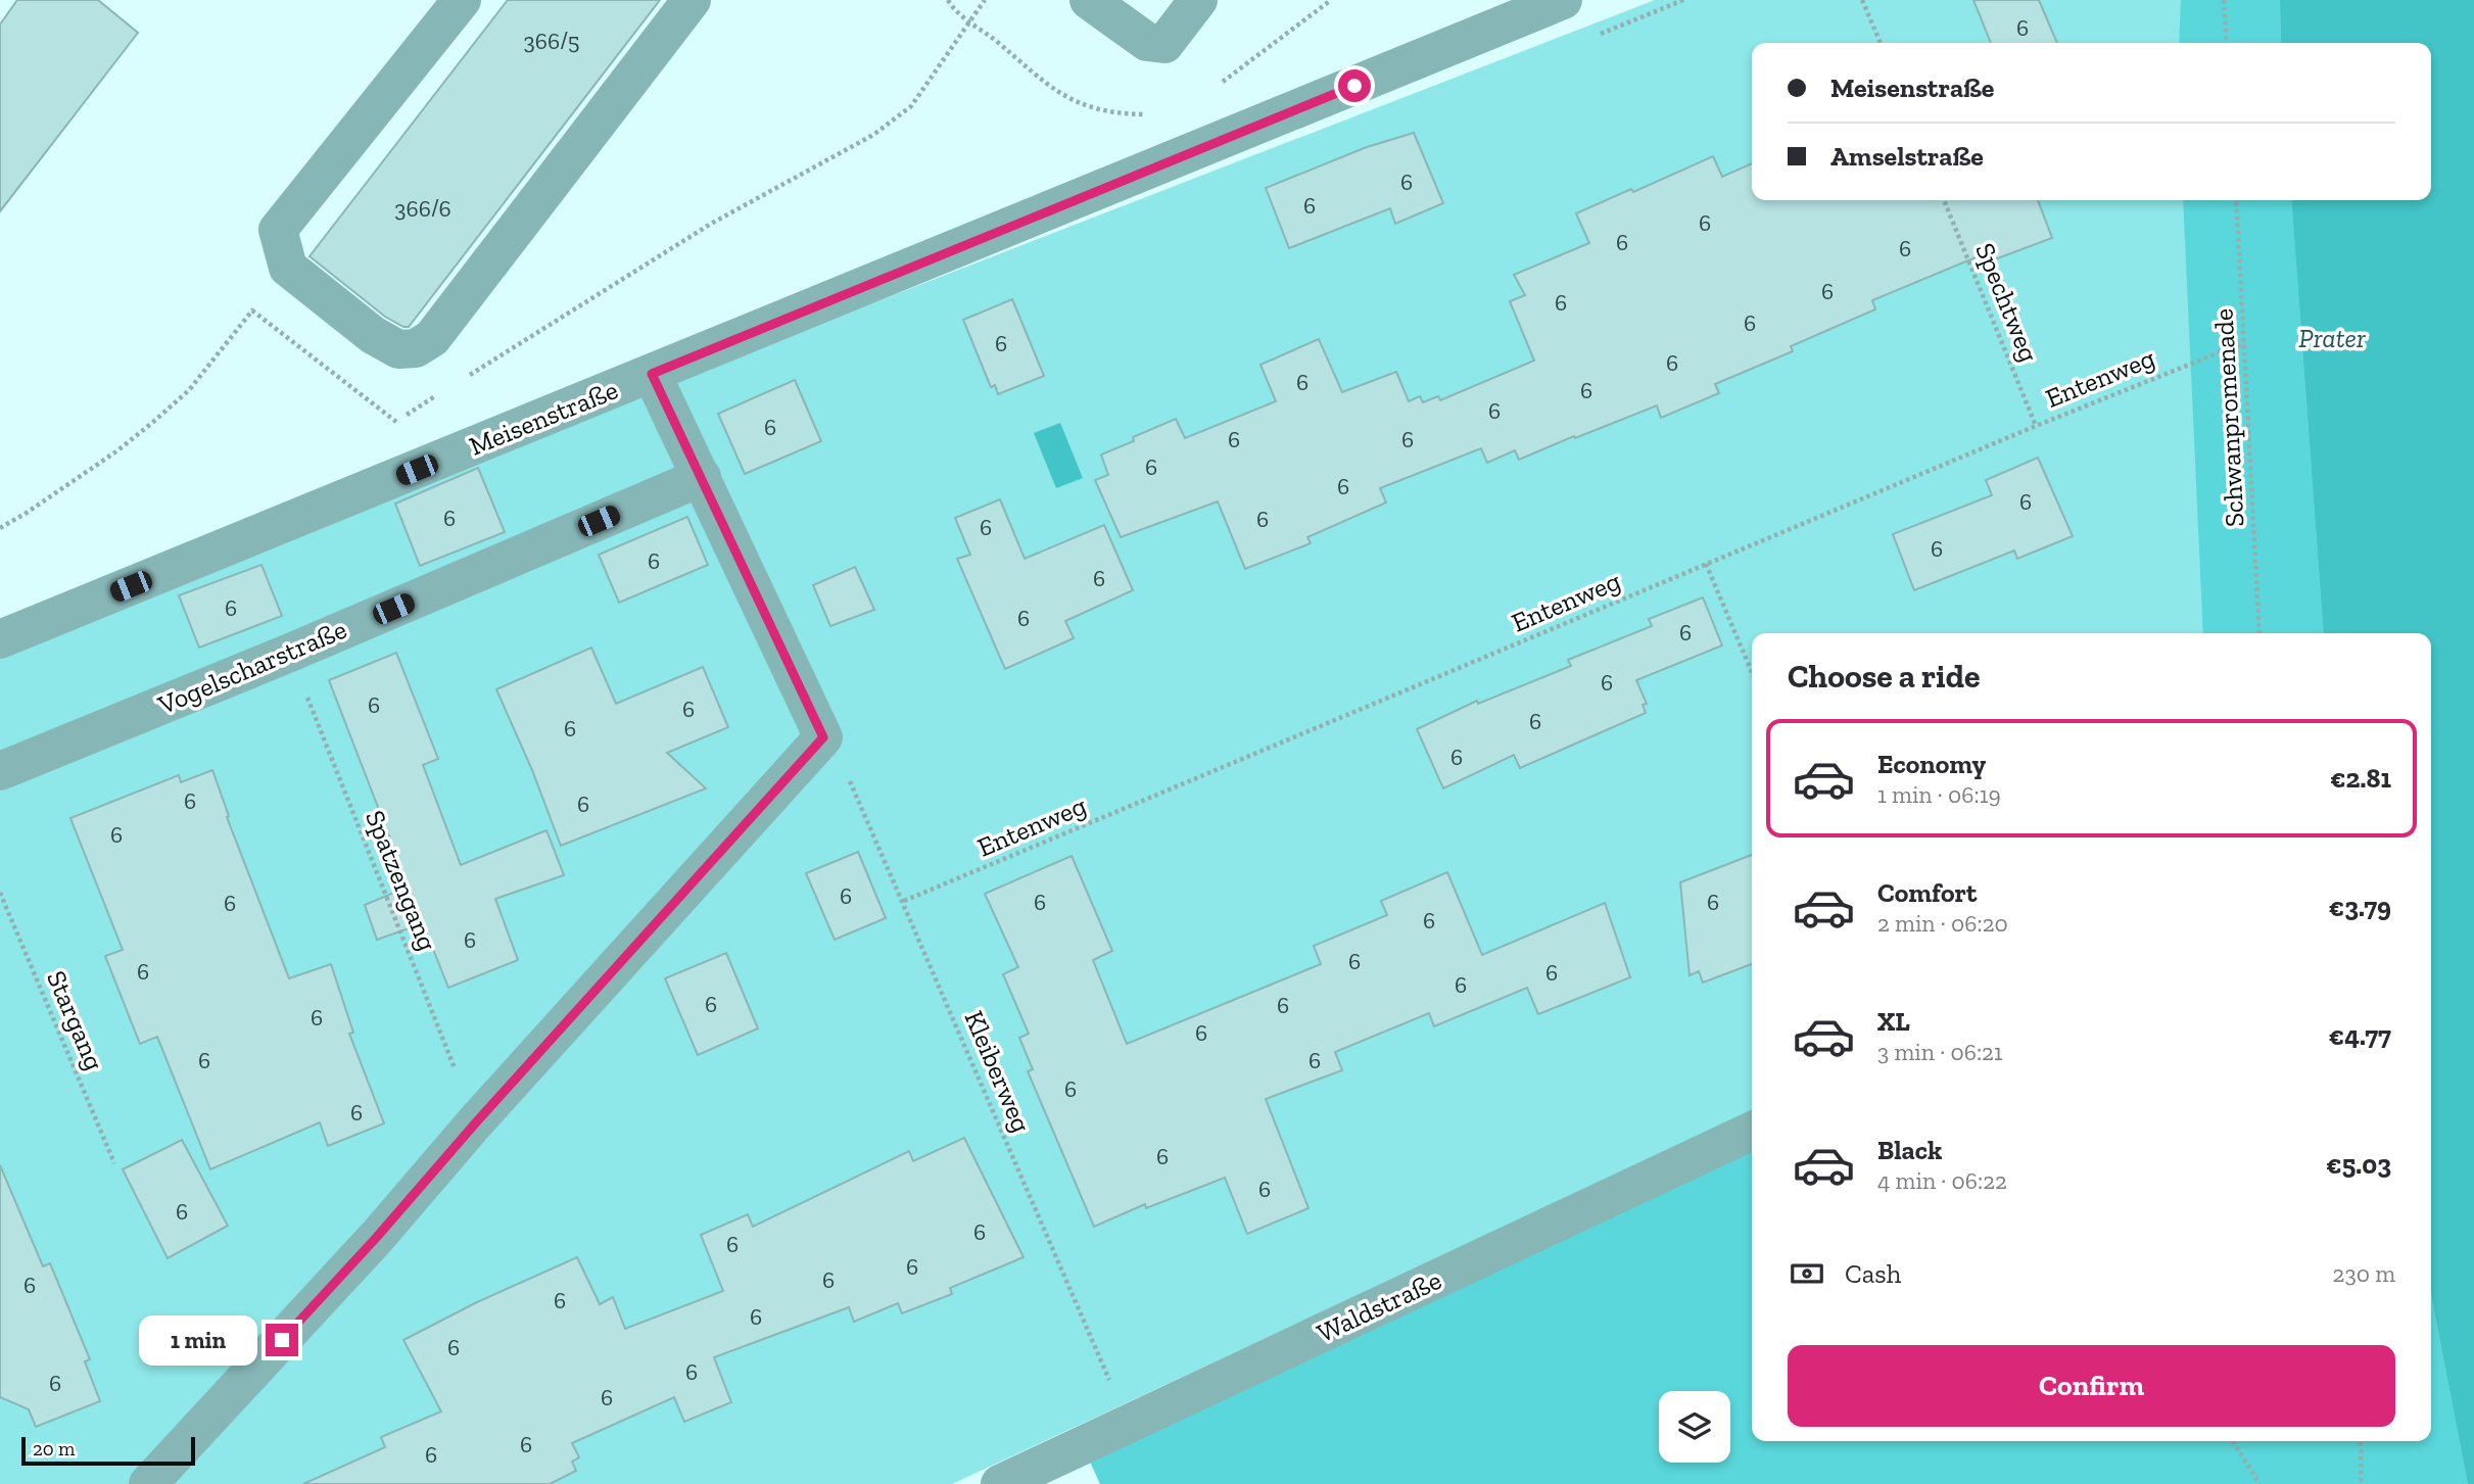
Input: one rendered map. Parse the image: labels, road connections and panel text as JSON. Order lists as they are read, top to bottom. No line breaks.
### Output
{"streets":{"lane":["Meisenstraße","Vogelscharstraße","Waldstraße"],"path":["Spechtweg","Entenweg","Schwanpromenade","Spatzengang","Stargang","Kleiberweg"]},"crossings":[["Spechtweg","Entenweg"],["Entenweg","Schwanpromenade"],["Entenweg","Kleiberweg"],["Vogelscharstraße","Spatzengang"],["Kleiberweg","Waldstraße"]],"parks":["Prater"],"house_numbers":["6","366/5","6","6","366/6","6","6","6","6","6","6","6","6","6","6","6","6","6","6","6","6","6","6","6","6","6","6","6","6","6","6","6","6","6","6","6","6","6","6","6","6","6","6","6","6","6","6","6","6","6","6","6","6","6","6","6","6","6","6","6","6","6","6","6","6","6","6","6","6","6","6","6","6","6"],"scale_bar":"20 m","page":{"banner":["Meisenstraße","Amselstraße"],"heading":"Choose a ride","list":[{"name":"Economy","note":"1 min · 06:19","value":"€2.81"},{"name":"Comfort","note":"2 min · 06:20","value":"€3.79"},{"name":"XL","note":"3 min · 06:21","value":"€4.77"},{"name":"Black","note":"4 min · 06:22","value":"€5.03"}],"pay":["Cash","230 m"],"bubble":"1 min","buttons":"Confirm","scale":"20 m"}}
